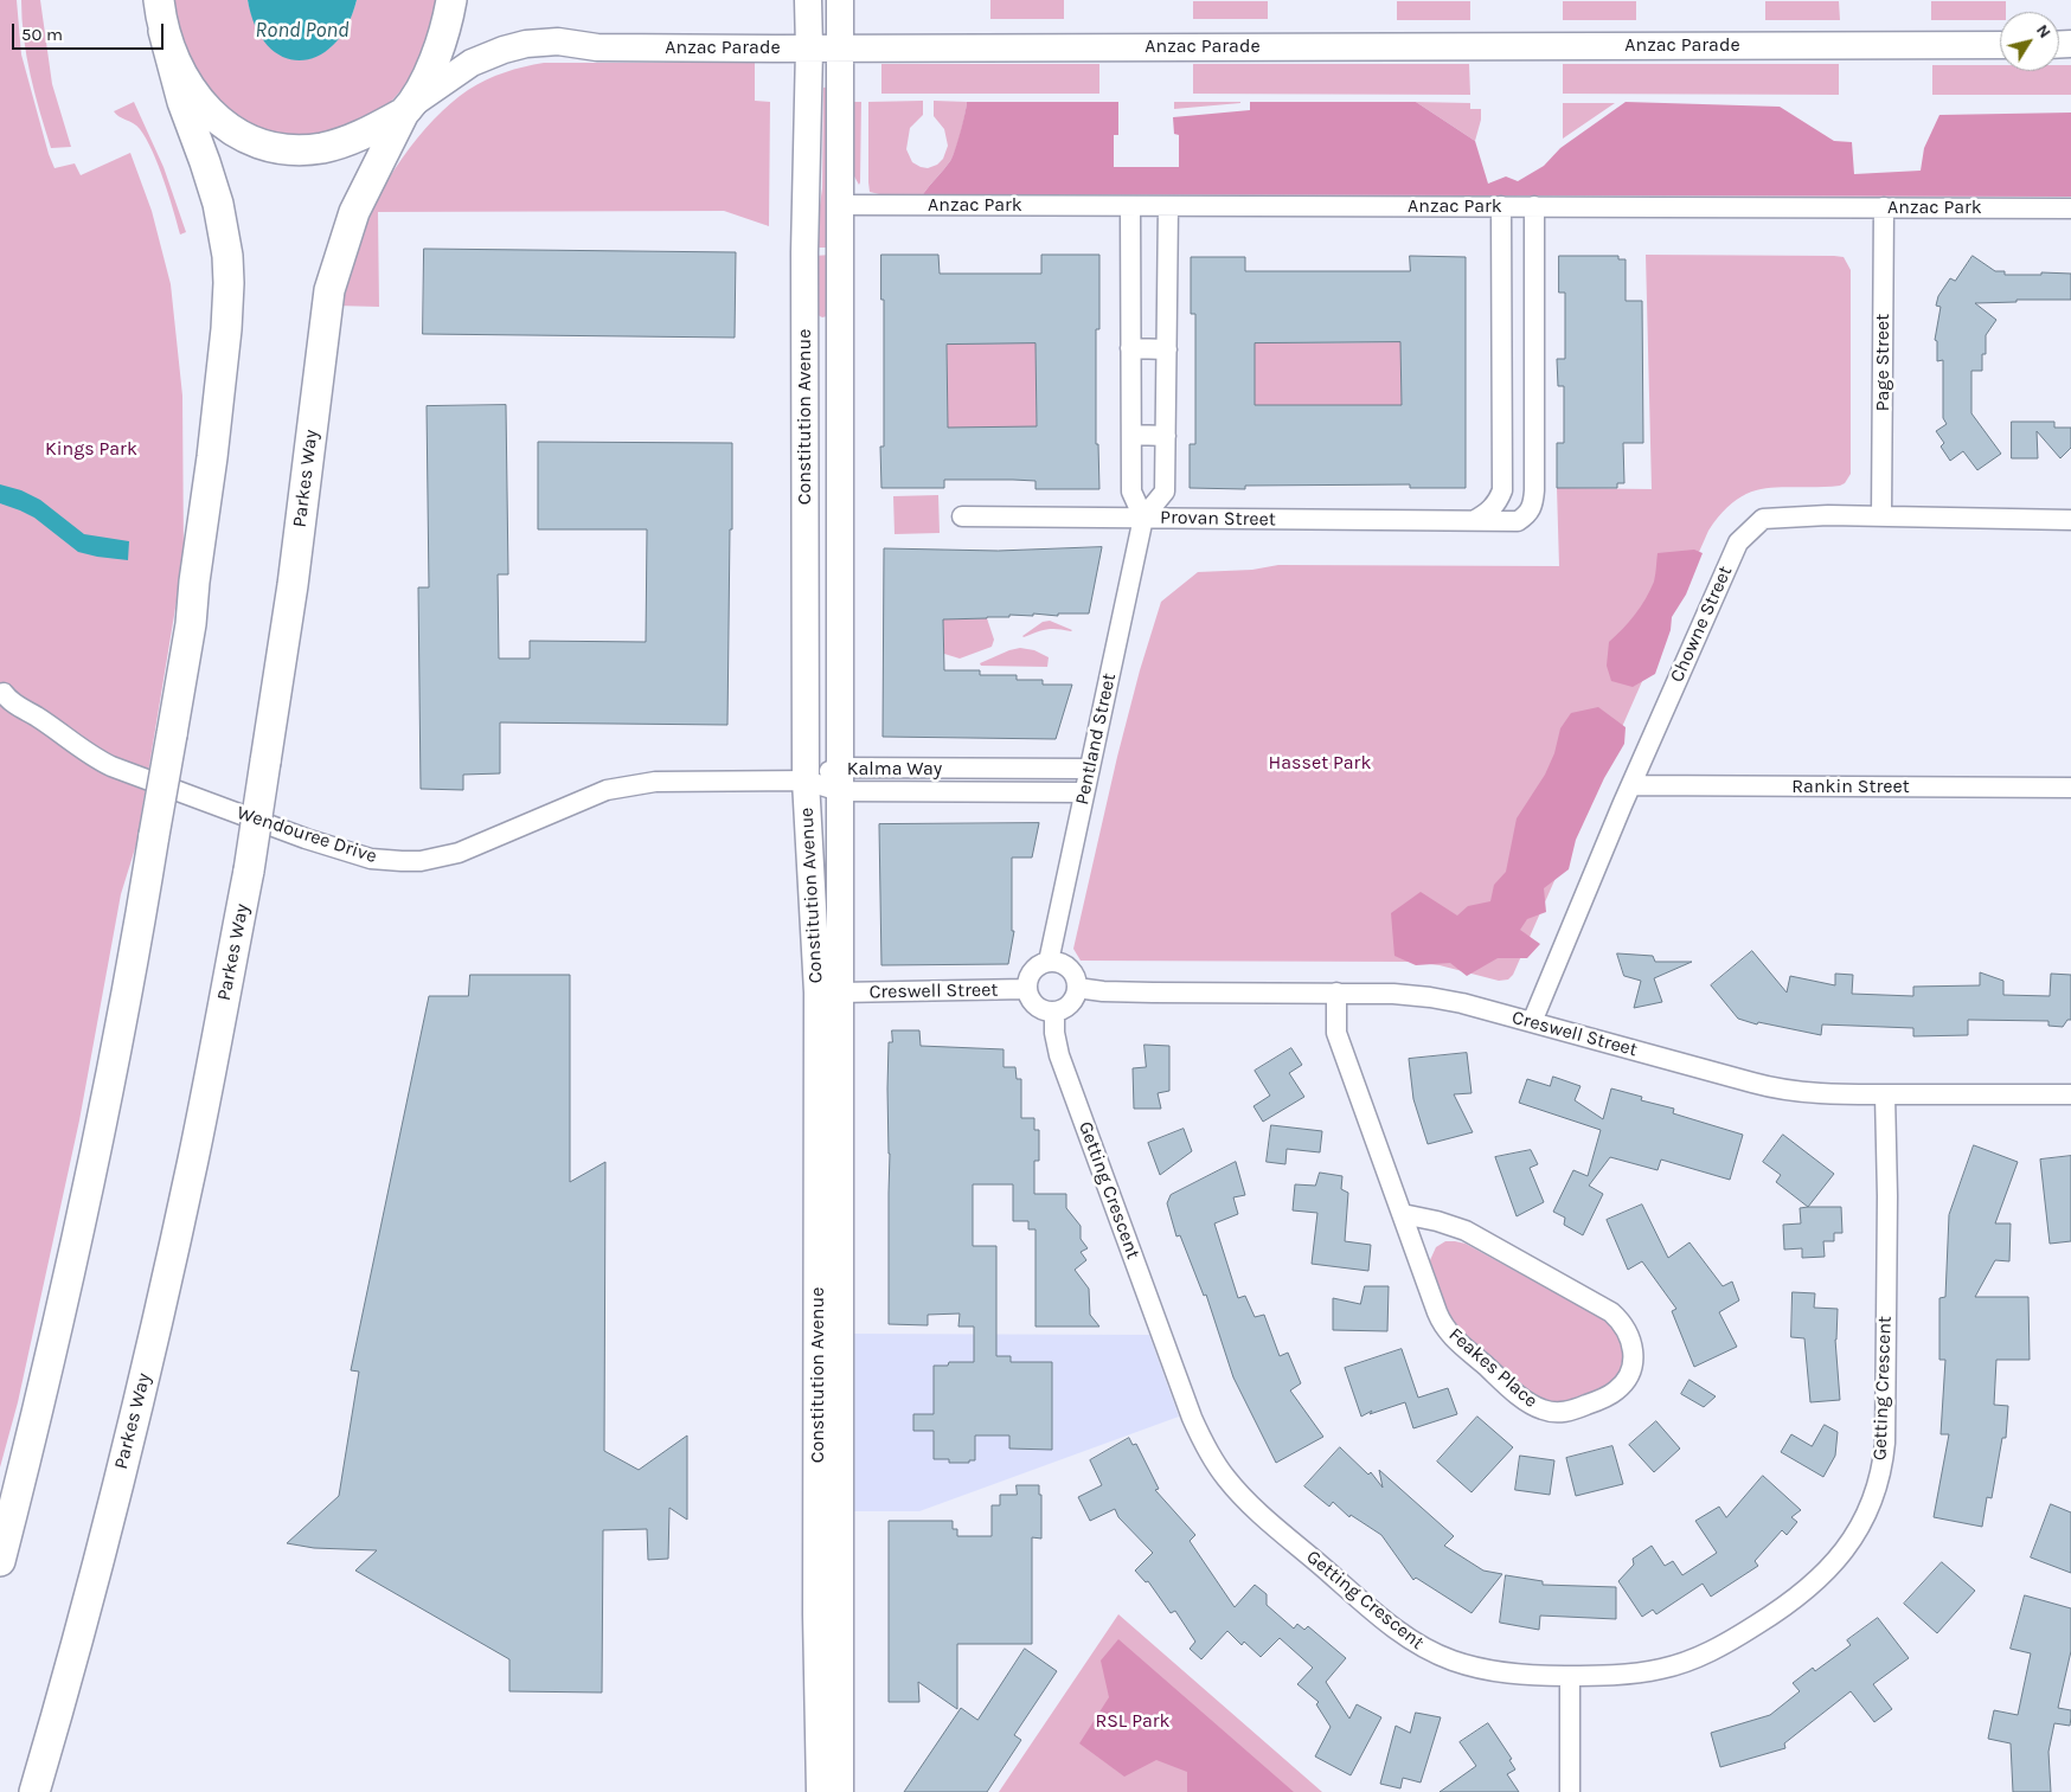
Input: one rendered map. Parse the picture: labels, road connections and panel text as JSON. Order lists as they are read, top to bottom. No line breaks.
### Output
{"streets":{"main road":["Parkes Way"],"street":["Anzac Parade","Anzac Park","Page Street","Constitution Avenue","Provan Street","Chowne Street","Pentland Street","Kalma Way","Rankin Street","Wendouree Drive","Creswell Street","Getting Crescent","Feakes Place"]},"crossings":[["Anzac Parade","Constitution Avenue"],["Anzac Parade","Parkes Way"],["Anzac Park","Page Street"],["Anzac Park","Constitution Avenue"],["Anzac Park","Provan Street"],["Anzac Park","Pentland Street"],["Page Street","Chowne Street"],["Constitution Avenue","Kalma Way"],["Constitution Avenue","Wendouree Drive"],["Constitution Avenue","Creswell Street"],["Provan Street","Pentland Street"],["Chowne Street","Rankin Street"],["Chowne Street","Creswell Street"],["Pentland Street","Kalma Way"],["Pentland Street","Creswell Street"],["Pentland Street","Getting Crescent"],["Kalma Way","Wendouree Drive"],["Creswell Street","Getting Crescent"],["Creswell Street","Feakes Place"]],"water":["Rond Pond"],"parks":["Kings Park","Hasset Park","RSL Park"],"scale_bar":"50 m","north":"top right"}
